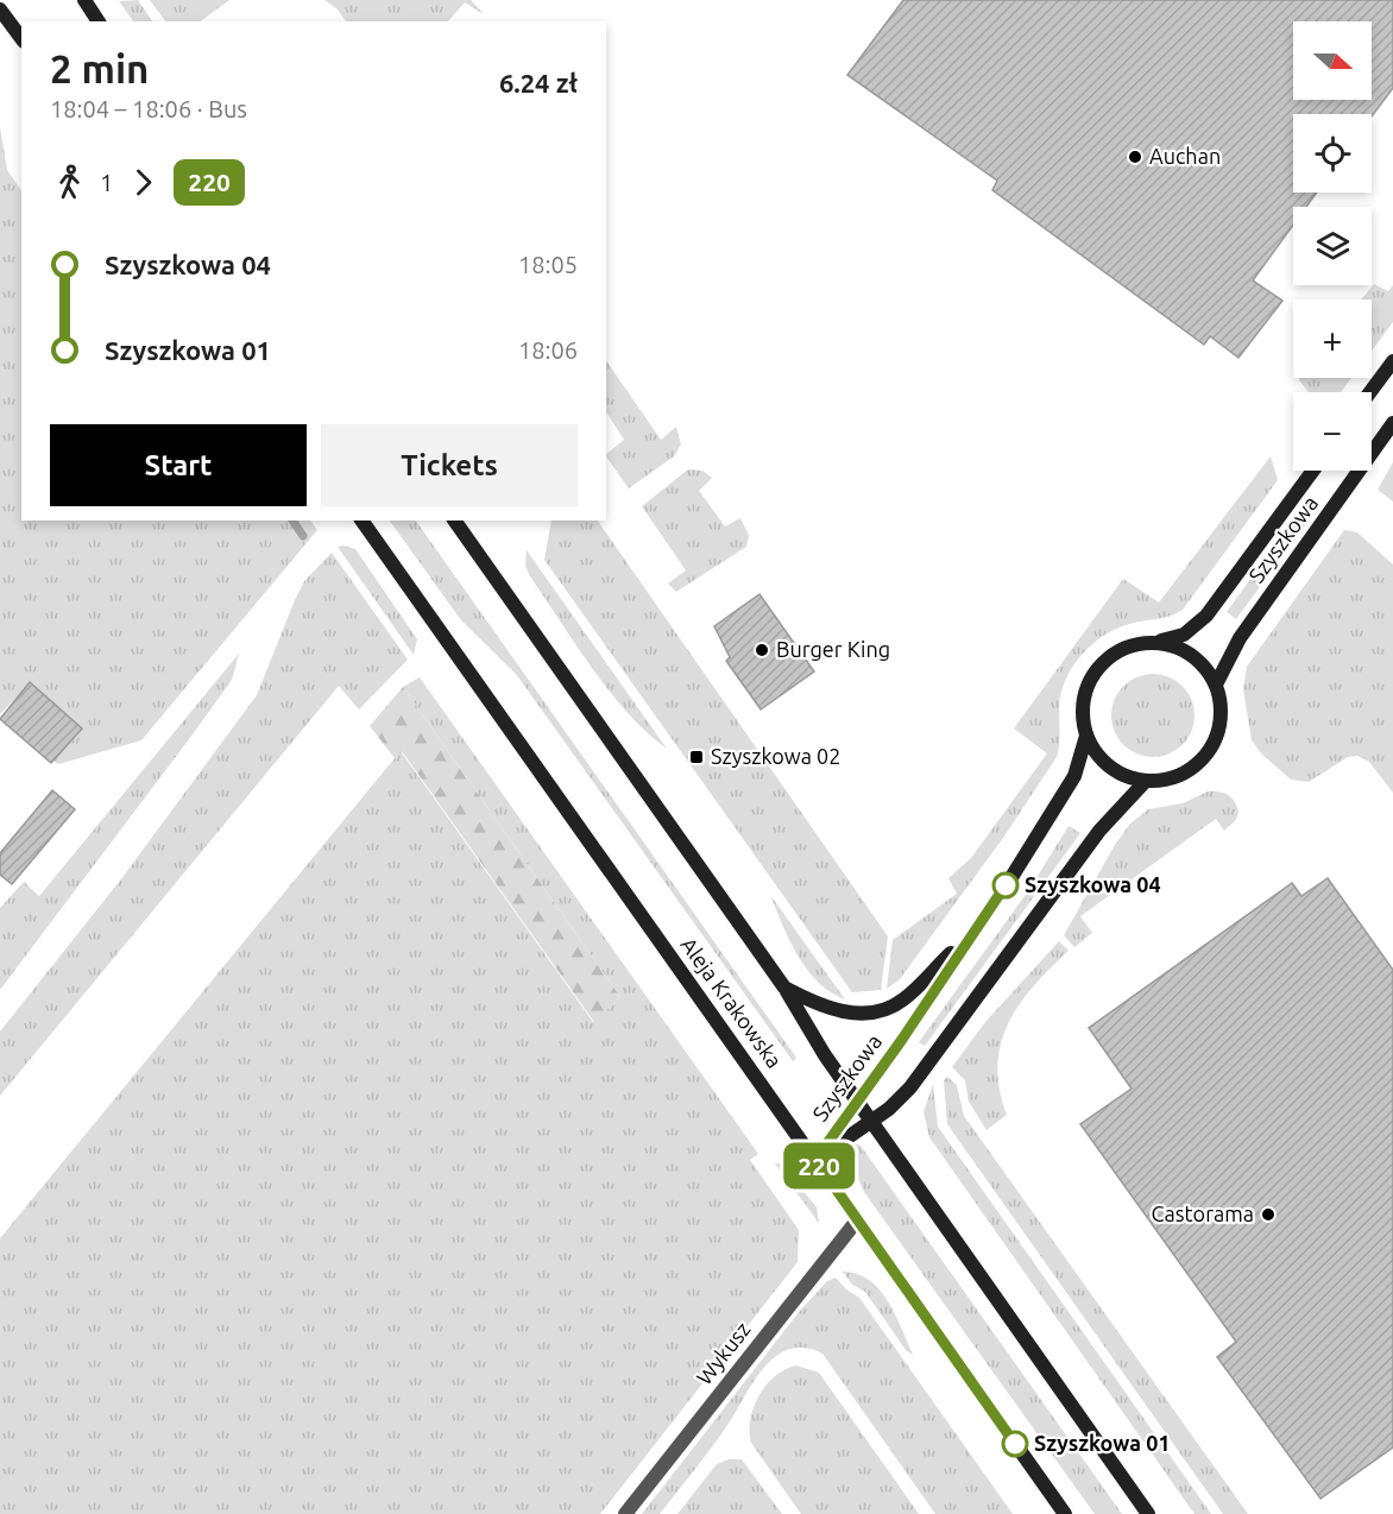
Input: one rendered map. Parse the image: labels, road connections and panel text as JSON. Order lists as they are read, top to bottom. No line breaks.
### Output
{"streets":{"main road":["Szyszkowa","Aleja Krakowska"],"street":["Wykusz"]},"crossings":[["Szyszkowa","Aleja Krakowska"],["Aleja Krakowska","Wykusz"]],"places":{"other":["Auchan","Burger King","Szyszkowa 04","Castorama","Szyszkowa 01"],"transit":["Szyszkowa 02"]},"lines":["bus line 220"],"north":"right","page":{"on_map":"220","map_buttons":["+","−"],"heading":["2 min","18:04 – 18:06 · Bus","6.24 zł"],"legs":["1","220"],"list":[{"name":"Szyszkowa 04","value":"18:05"},{"name":"Szyszkowa 01","value":"18:06"}],"buttons":["Start","Tickets"]}}
